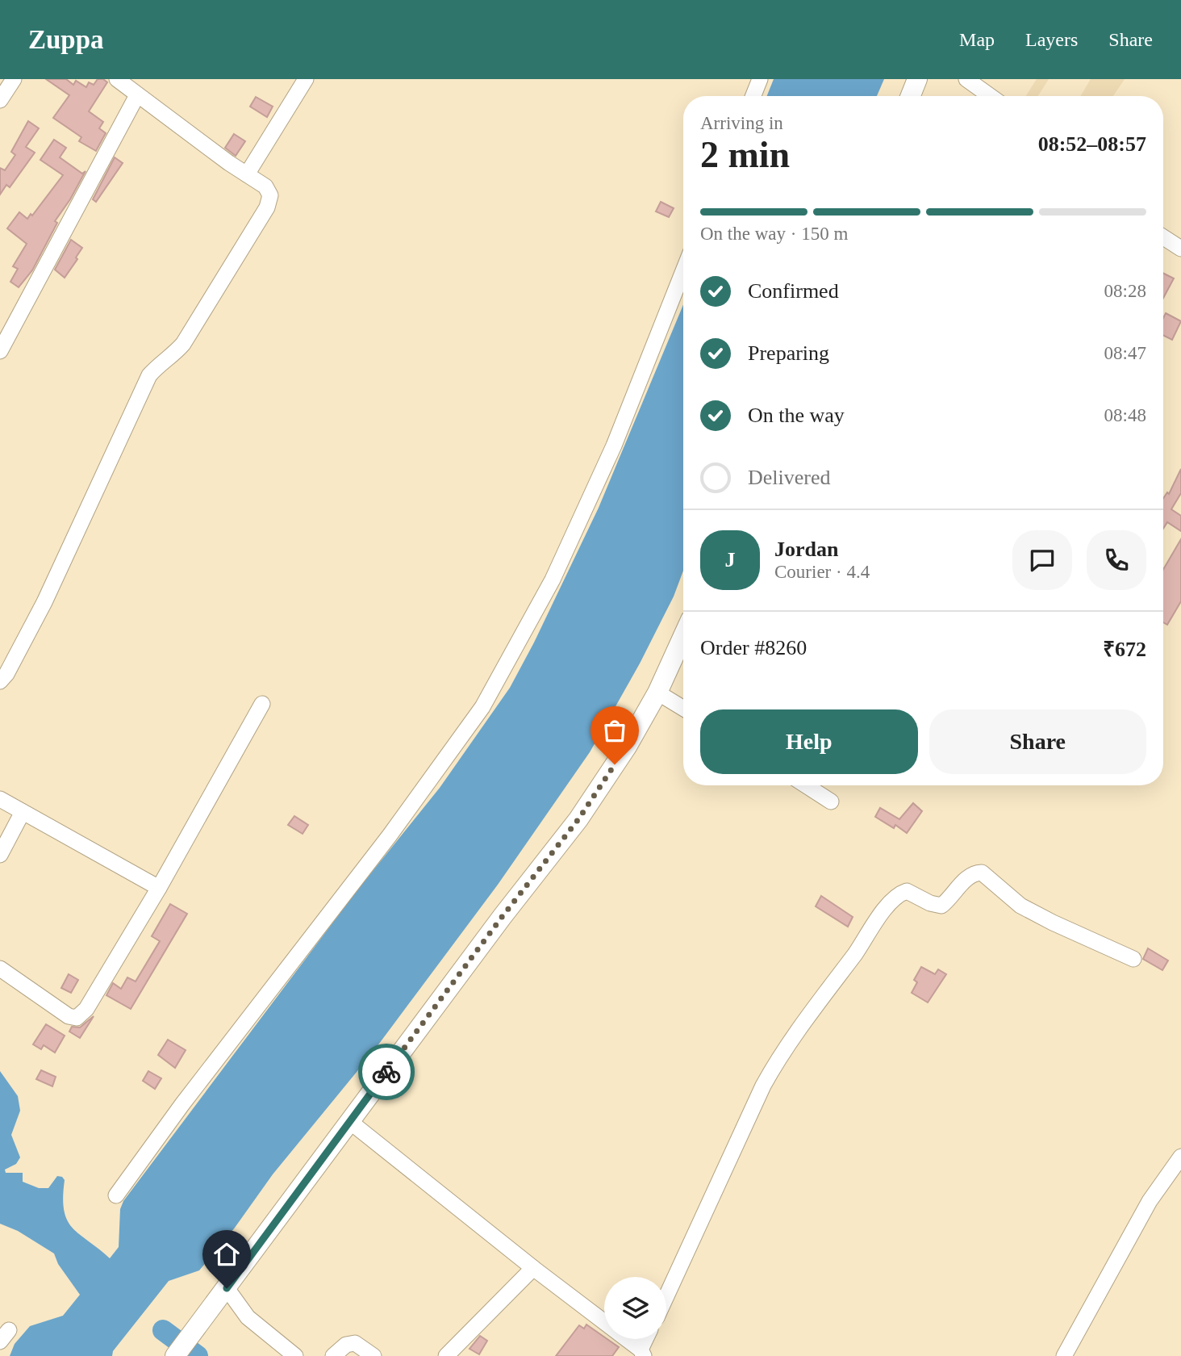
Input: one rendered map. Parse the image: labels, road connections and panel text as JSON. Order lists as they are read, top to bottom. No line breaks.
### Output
{"page":{"header":"Zuppa","nav":["Map","Layers","Share"],"heading":["2 min","Arriving in","08:52–08:57"],"panel":["Jordan","Courier · 4.4","Order #8260","₹672"],"bar":"On the way · 150 m","list":[["Confirmed","08:28"],["Preparing","08:47"],["On the way","08:48"],"Delivered"],"round":"J","buttons":["Help","Share"]}}
